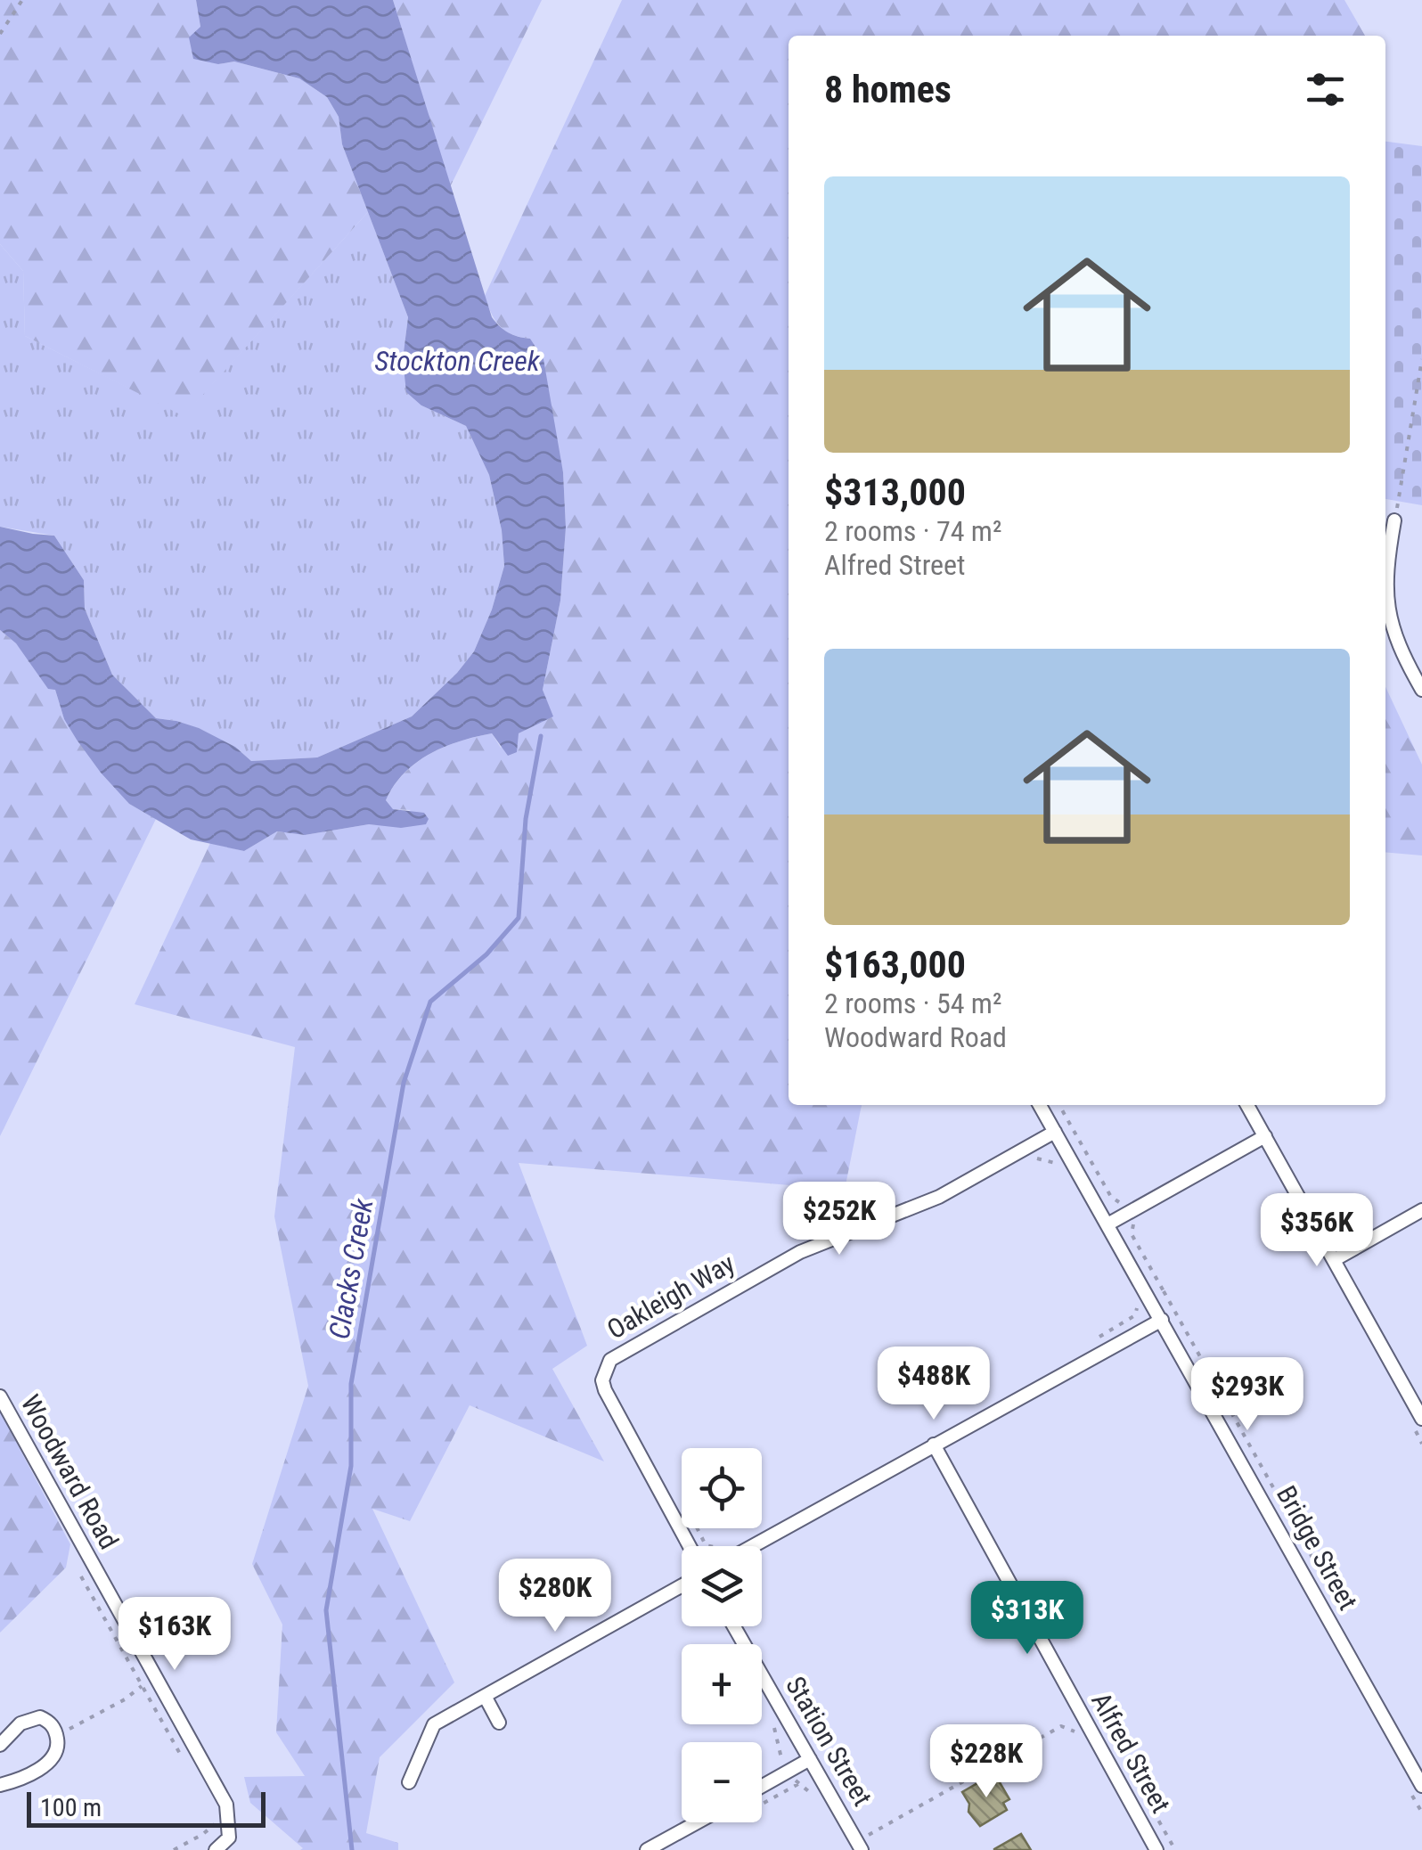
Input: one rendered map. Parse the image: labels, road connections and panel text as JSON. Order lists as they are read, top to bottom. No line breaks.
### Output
{"streets":{"street":["Oakleigh Way","Woodward Road","Bridge Street","Station Street","Alfred Street"]},"crossings":[["Oakleigh Way","Bridge Street"]],"water":["Stockton Creek","Clacks Creek"],"scale_bar":"100 m","page":{"heading":"8 homes","list":[{"name":"$313,000","note":"2 rooms · 74 m² · Alfred Street"},{"name":"$163,000","note":"2 rooms · 54 m² · Woodward Road"}],"price":["$252K","$356K","$488K","$293K","$280K","$313K","$163K","$228K"],"map_buttons":["+","−"],"scale":"100 m"}}
